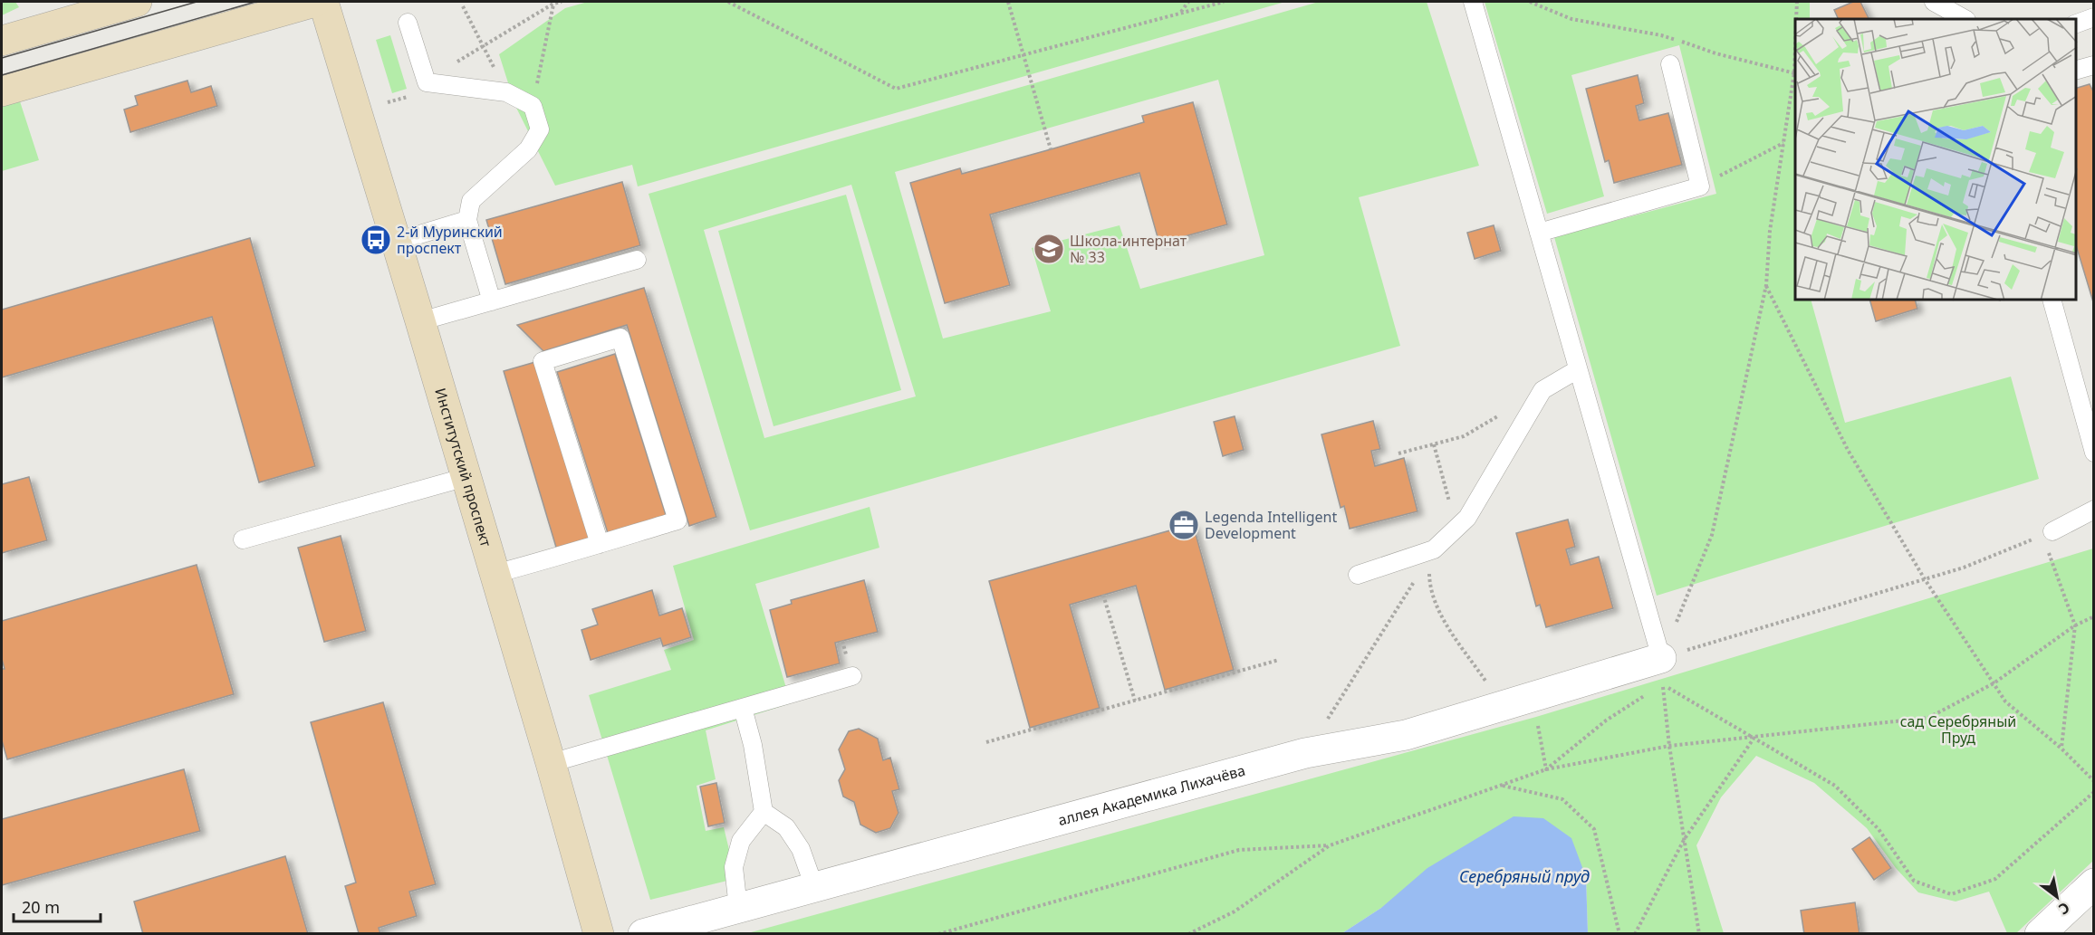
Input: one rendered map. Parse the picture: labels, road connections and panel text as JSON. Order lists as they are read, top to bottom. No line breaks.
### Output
{"streets":{"street":["Институтский проспект","аллея Академика Лихачёва"]},"water":["Серебряный пруд"],"parks":["сад Серебряный Пруд"],"places":{"bus stop":["2-й Муринский проспект"],"school or university":["Школа-интернат № 33"],"office":["Legenda Intelligent Development"]},"scale_bar":"20 m","north":"bottom right"}
